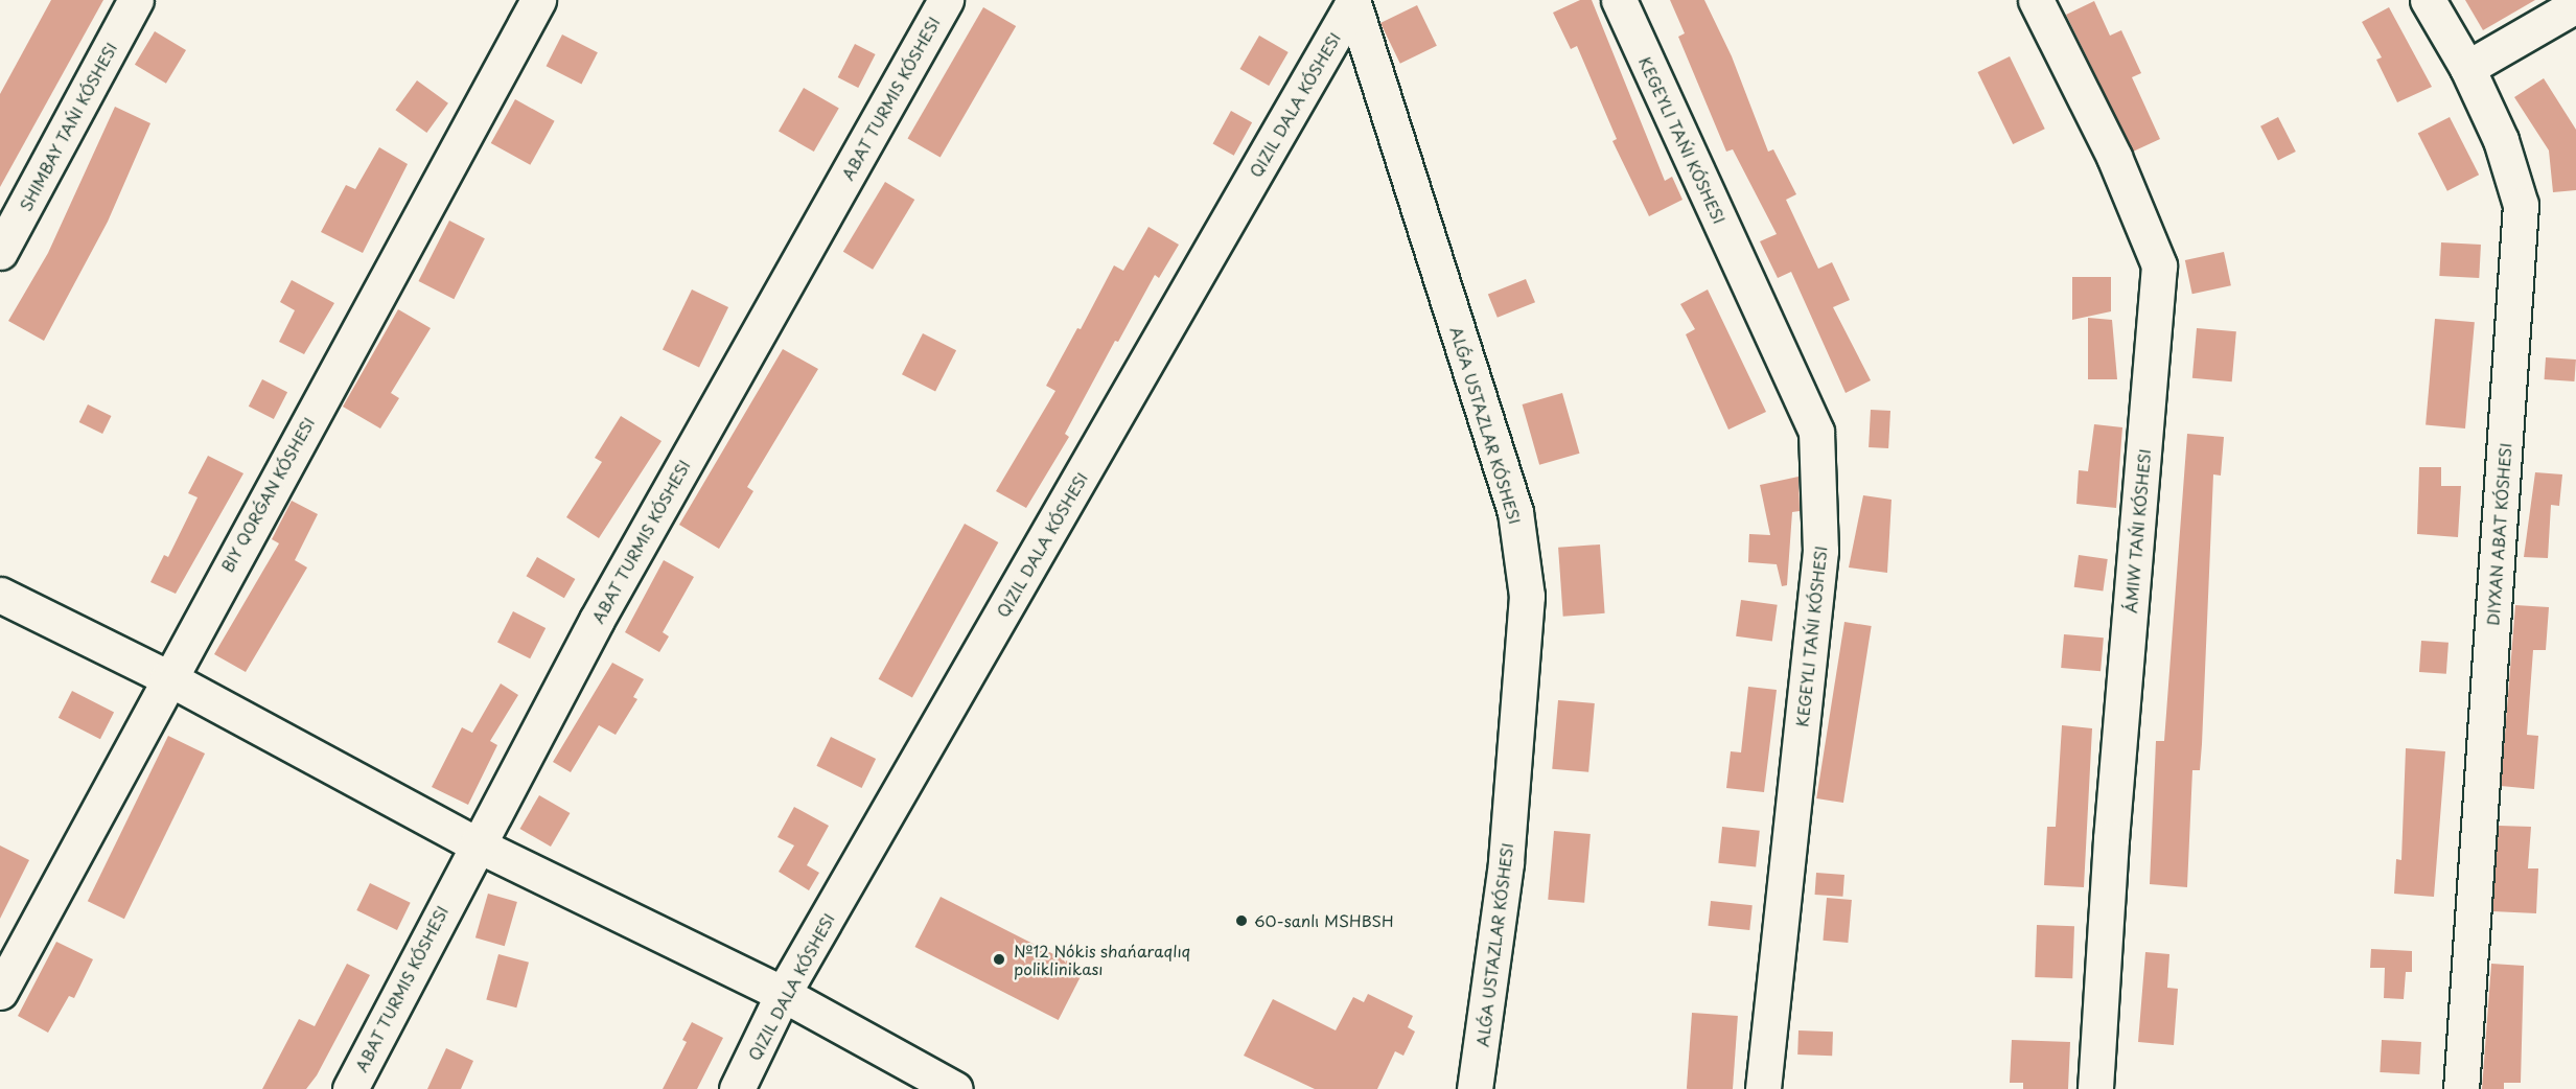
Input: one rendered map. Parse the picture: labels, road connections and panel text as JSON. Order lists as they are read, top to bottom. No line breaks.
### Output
{"streets":{"street":["ALǴA USTAZLAR KÓSHESI","BIY QORǴAN KÓSHESI","DIYXAN ABAT KÓSHESI"]},"places":["60-sanlı MSHBSH","№12 Nókis shańaraqlıq poliklinikası"]}
